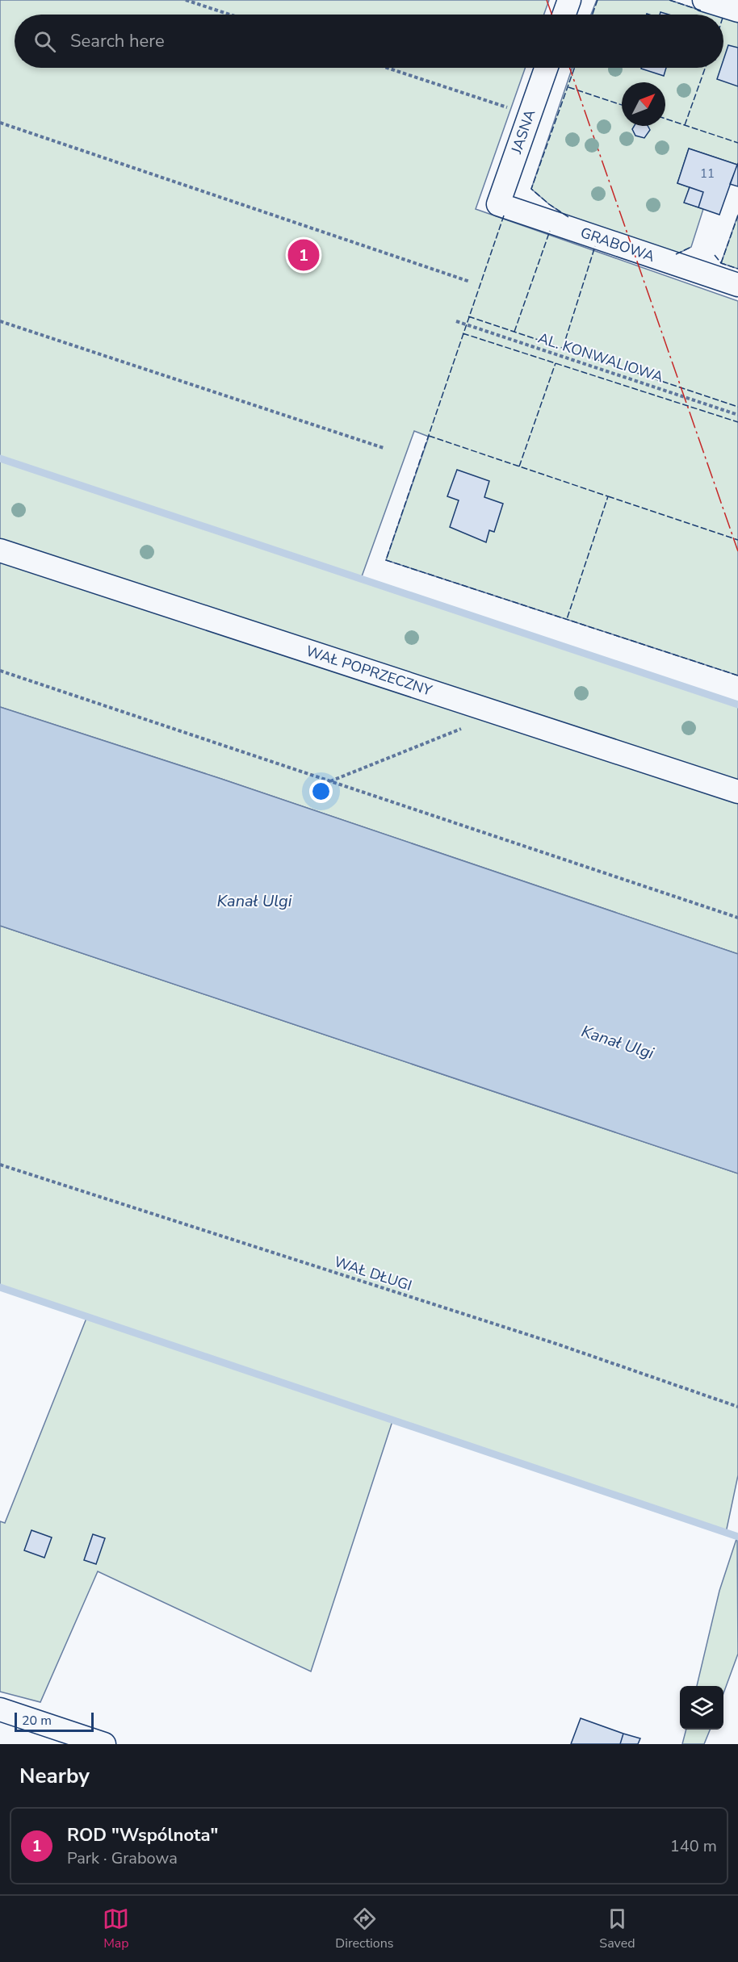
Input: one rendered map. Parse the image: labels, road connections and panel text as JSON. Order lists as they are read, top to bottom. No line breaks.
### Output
{"streets":{"street":["JASNA","GRABOWA","WAŁ POPRZECZNY"],"path":["AL. KONWALIOWA","WAŁ DŁUGI"]},"crossings":[["JASNA","GRABOWA"]],"water":["Kanał Ulgi"],"house_numbers":["11"],"scale_bar":"20 m","north":"top right","page":{"search":"Search here","pins":"1","scale":"20 m","heading":"Nearby","list":[{"mark":"1","name":"ROD \"Wspólnota\"","note":"Park · Grabowa","value":"140 m"}],"nav":["Map","Directions","Saved"]}}
